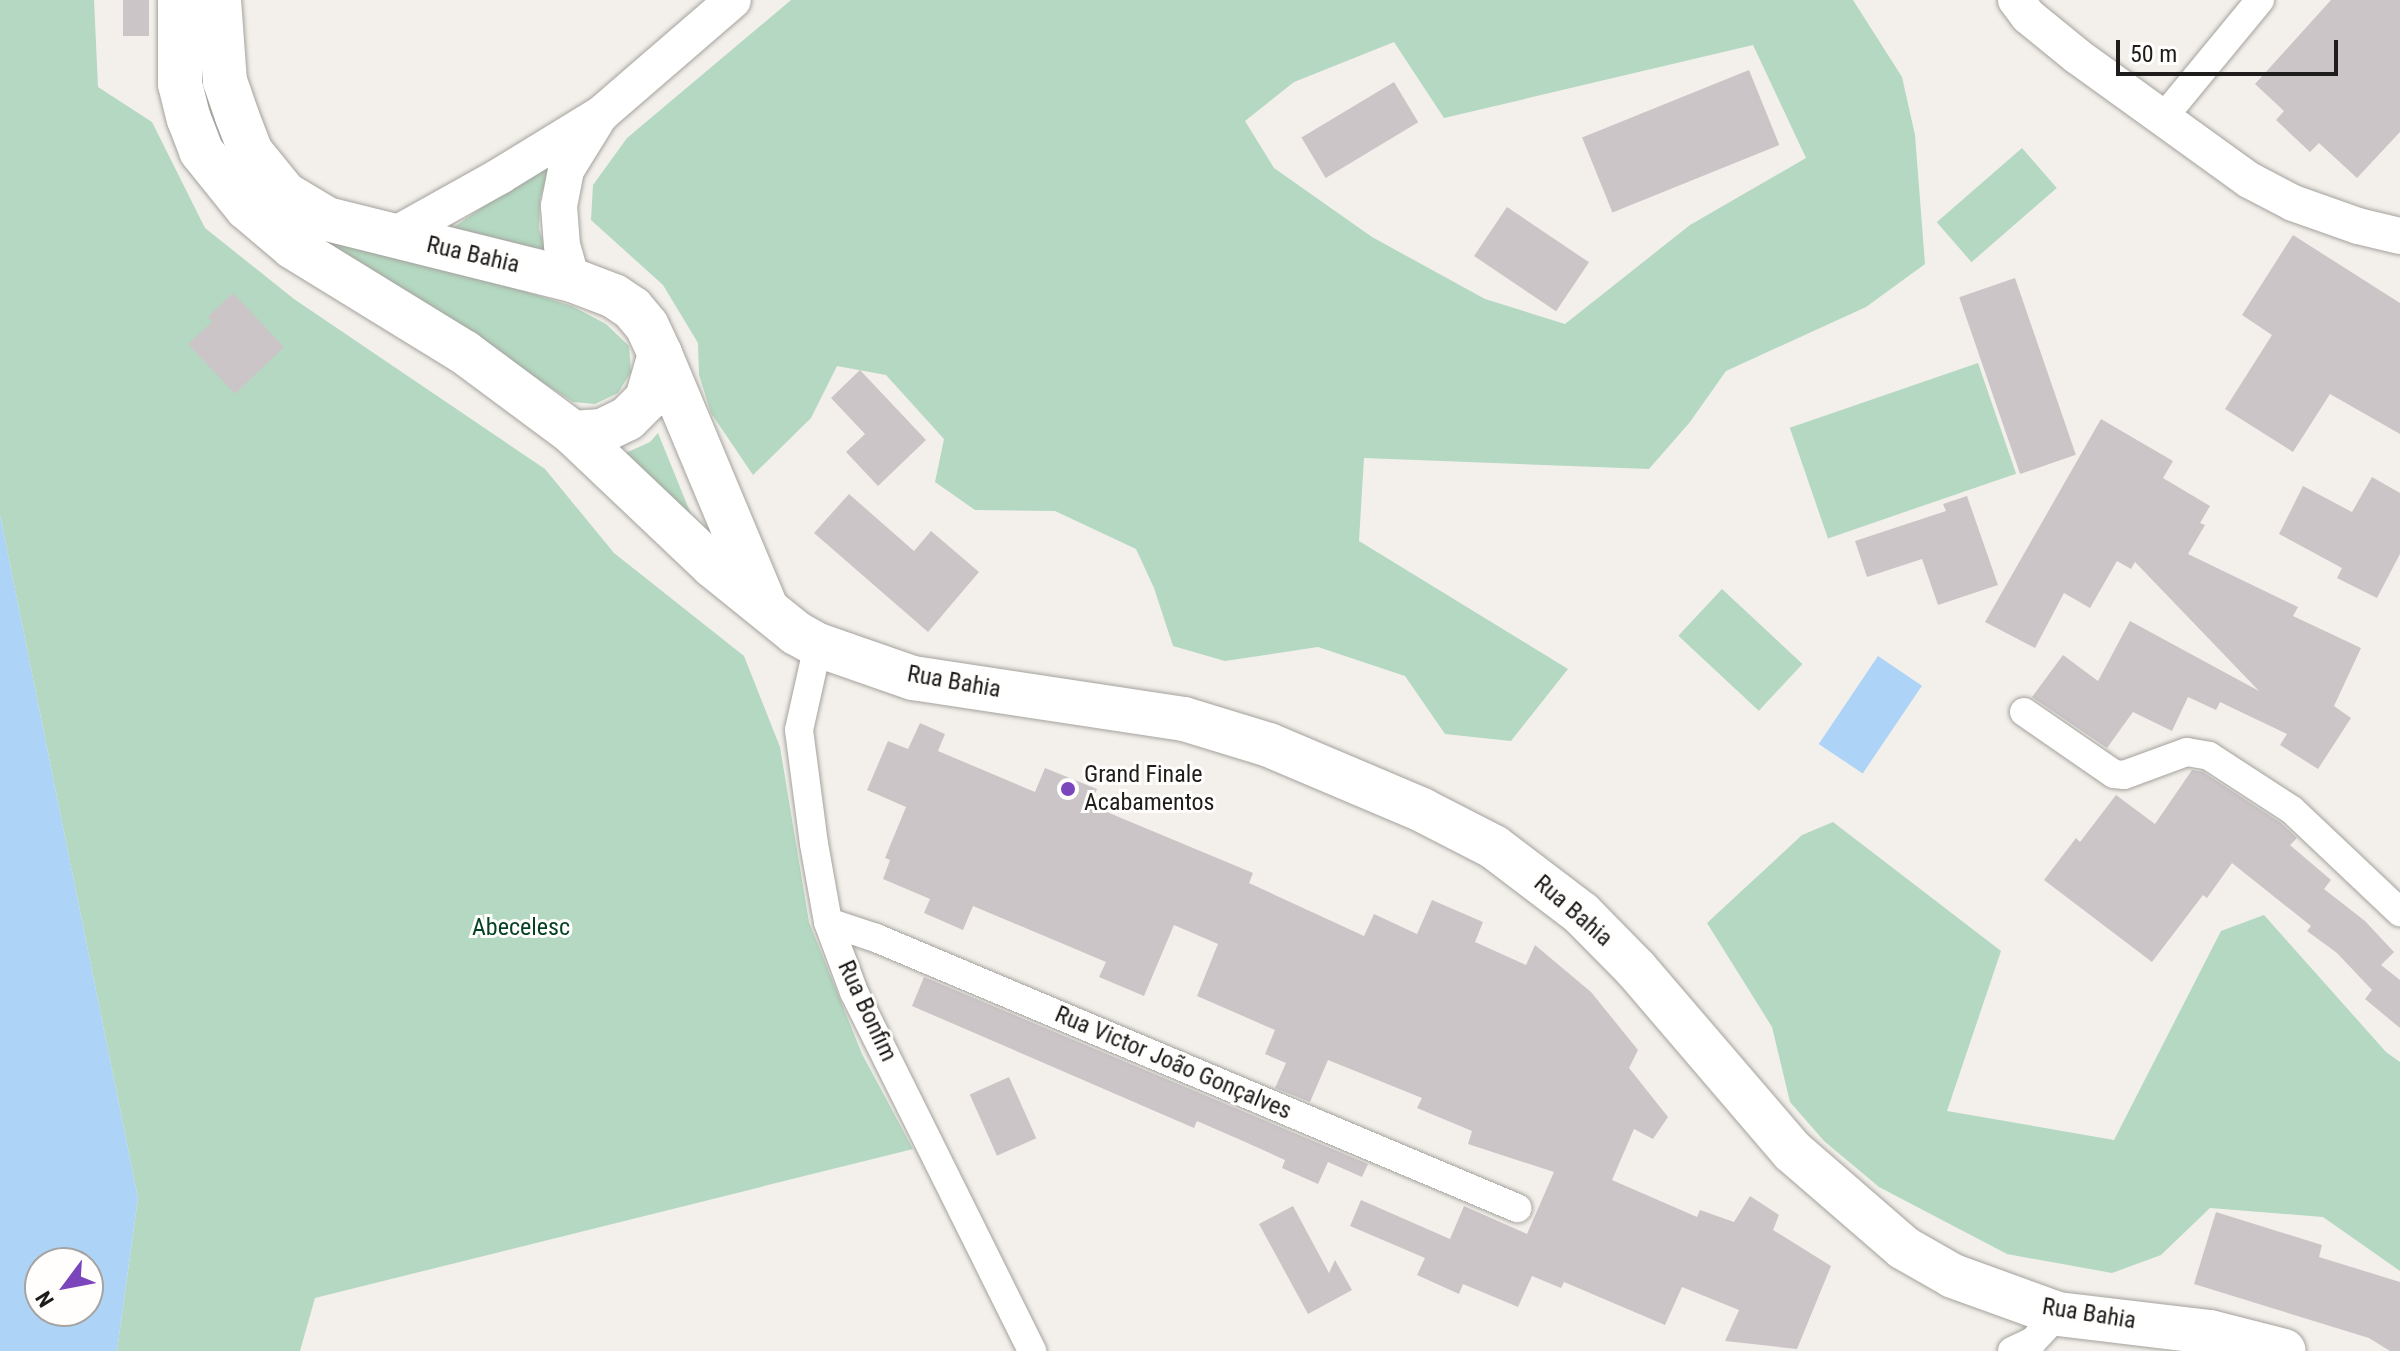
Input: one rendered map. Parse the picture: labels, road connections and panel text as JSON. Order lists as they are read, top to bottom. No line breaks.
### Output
{"streets":{"main road":["Rua Bahia"],"street":["Rua Bonfim","Rua Victor João Gonçalves"]},"crossings":[["Rua Bahia","Rua Bonfim"],["Rua Bonfim","Rua Victor João Gonçalves"]],"parks":["Abecelesc"],"places":["Grand Finale Acabamentos"],"scale_bar":"50 m","north":"bottom left"}
